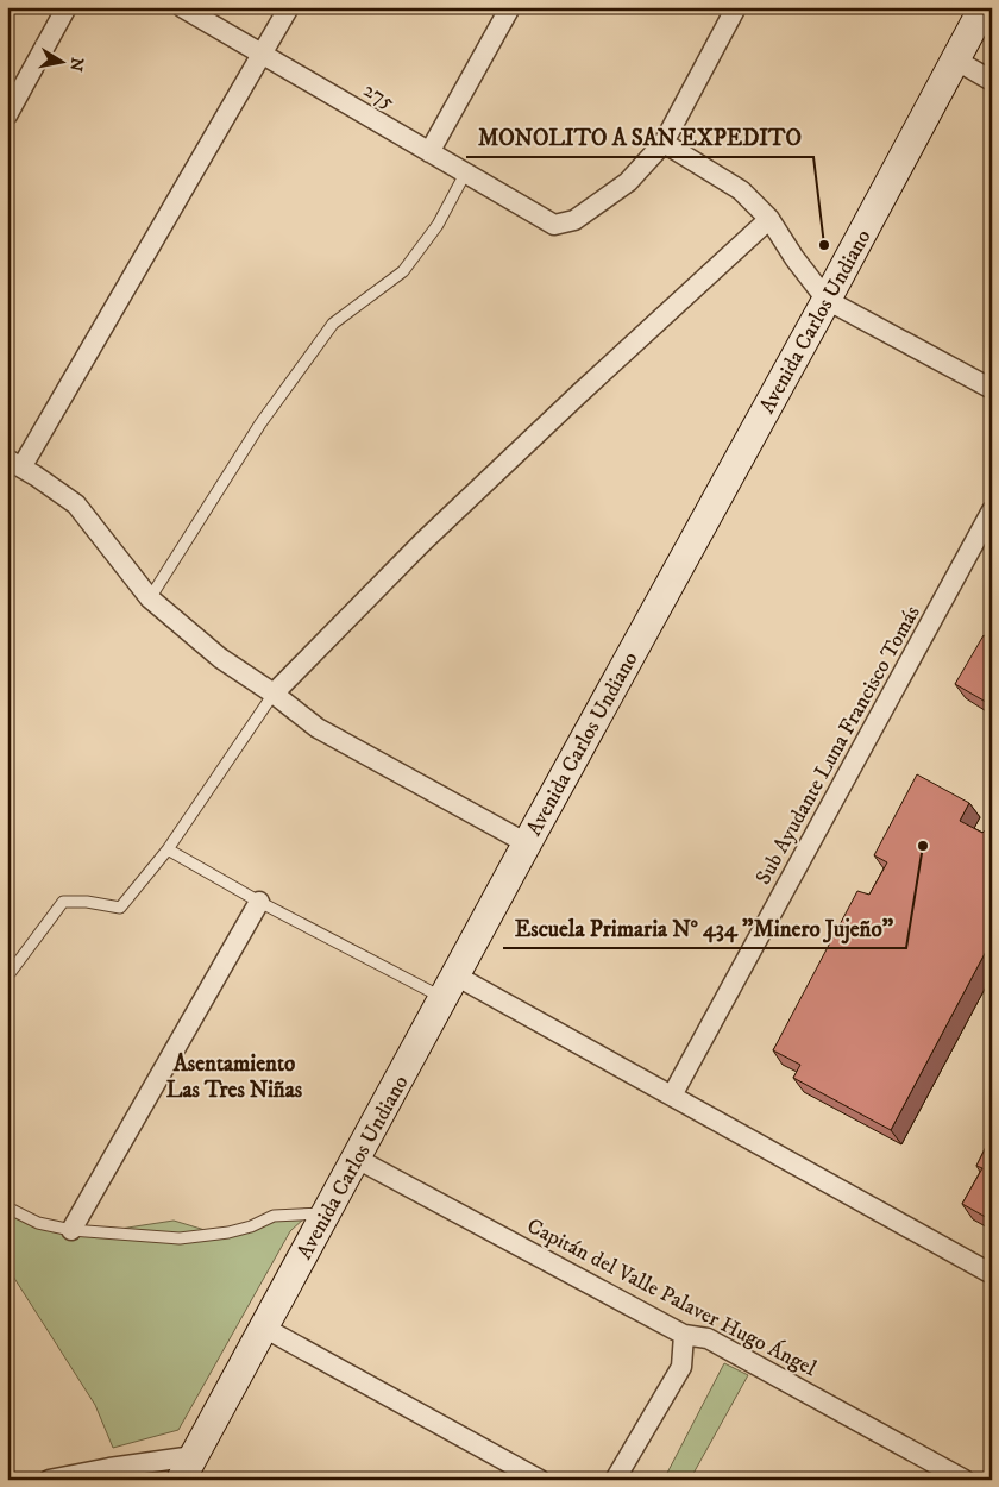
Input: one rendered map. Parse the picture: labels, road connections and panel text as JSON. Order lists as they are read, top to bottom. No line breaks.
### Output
{"streets":{"street":["275","Avenida Carlos Undiano","Sub Ayudante Luna Francisco Tomás","Capitán del Valle Palaver Hugo Ángel"]},"crossings":[["Avenida Carlos Undiano","Capitán del Valle Palaver Hugo Ángel"]],"districts":["Asentamiento Las Tres Niñas"],"places":["MONOLITO A SAN EXPEDITO","Escuela Primaria N° 434 \"Minero Jujeño\""],"north":"right"}
